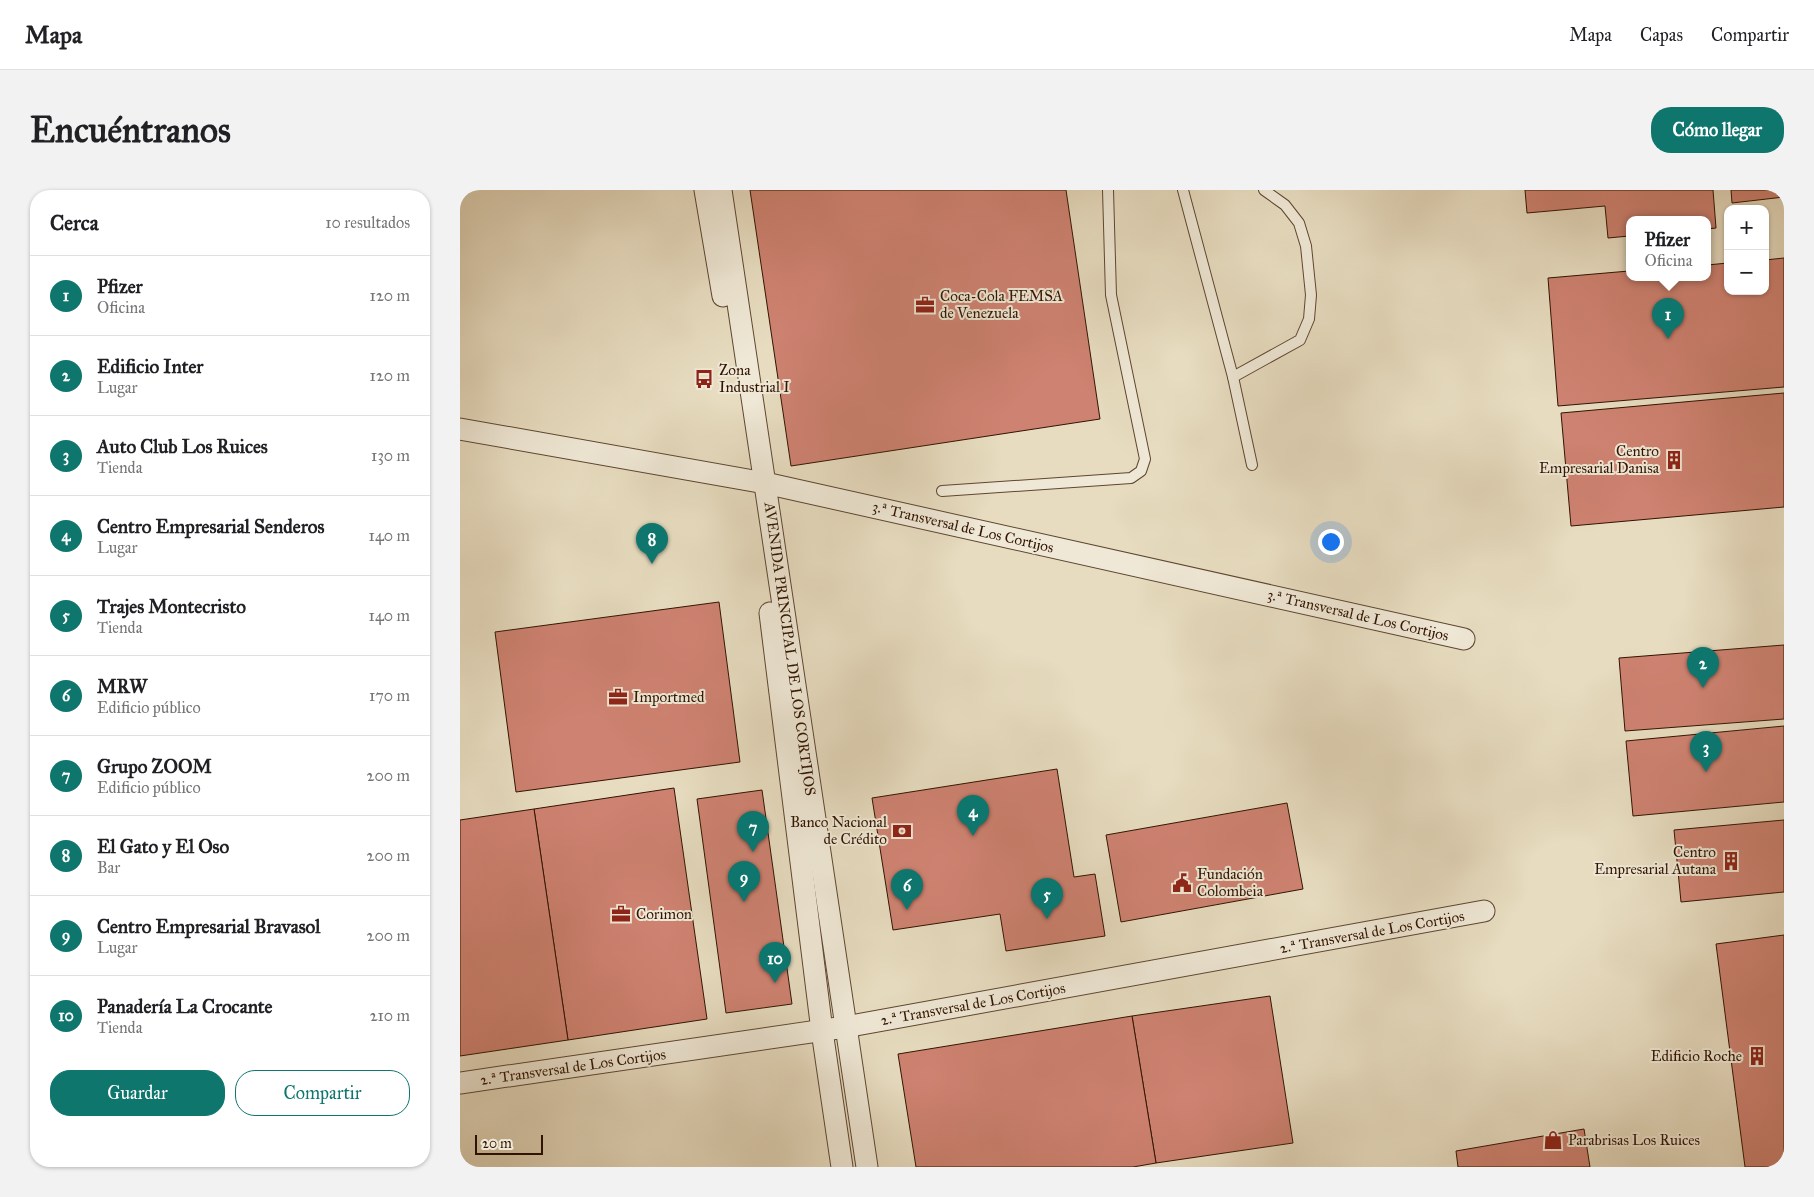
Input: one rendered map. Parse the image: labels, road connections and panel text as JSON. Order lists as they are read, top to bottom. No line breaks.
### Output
{"streets":{"street":["3.ª Transversal de Los Cortijos","AVENIDA PRINCIPAL DE LOS CORTIJOS","2.ª Transversal de Los Cortijos"]},"crossings":[["3.ª Transversal de Los Cortijos","AVENIDA PRINCIPAL DE LOS CORTIJOS"],["AVENIDA PRINCIPAL DE LOS CORTIJOS","2.ª Transversal de Los Cortijos"]],"places":{"office":["Coca-Cola FEMSA de Venezuela","Importmed","Corimon"],"bus stop":["Zona Industrial I"],"building":["Centro Empresarial Danisa","Centro Empresarial Autana","Edificio Roche"],"bank":["Banco Nacional de Crédito"],"public building":["Fundación Colombeia"],"shop":["Parabrisas Los Ruices"]},"scale_bar":"20 m","page":{"header":"Mapa","nav":["Mapa","Capas","Compartir"],"buttons":["Cómo llegar",["Guardar","Compartir"]],"title":"Encuéntranos","heading":["Cerca","10 resultados"],"map_buttons":["+","−"],"popup":["Pfizer","Oficina"],"list":[{"mark":"1","name":"Pfizer","note":"Oficina","value":"120 m"},{"mark":"2","name":"Edificio Inter","note":"Lugar","value":"120 m"},{"mark":"3","name":"Auto Club Los Ruices","note":"Tienda","value":"130 m"},{"mark":"4","name":"Centro Empresarial Senderos","note":"Lugar","value":"140 m"},{"mark":"5","name":"Trajes Montecristo","note":"Tienda","value":"140 m"},{"mark":"6","name":"MRW","note":"Edificio público","value":"170 m"},{"mark":"7","name":"Grupo ZOOM","note":"Edificio público","value":"200 m"},{"mark":"8","name":"El Gato y El Oso","note":"Bar","value":"200 m"},{"mark":"9","name":"Centro Empresarial Bravasol","note":"Lugar","value":"200 m"},{"mark":"10","name":"Panadería La Crocante","note":"Tienda","value":"210 m"}],"pins":["1","8","2","3","4","7","9","6","5","10"],"scale":"20 m"}}
